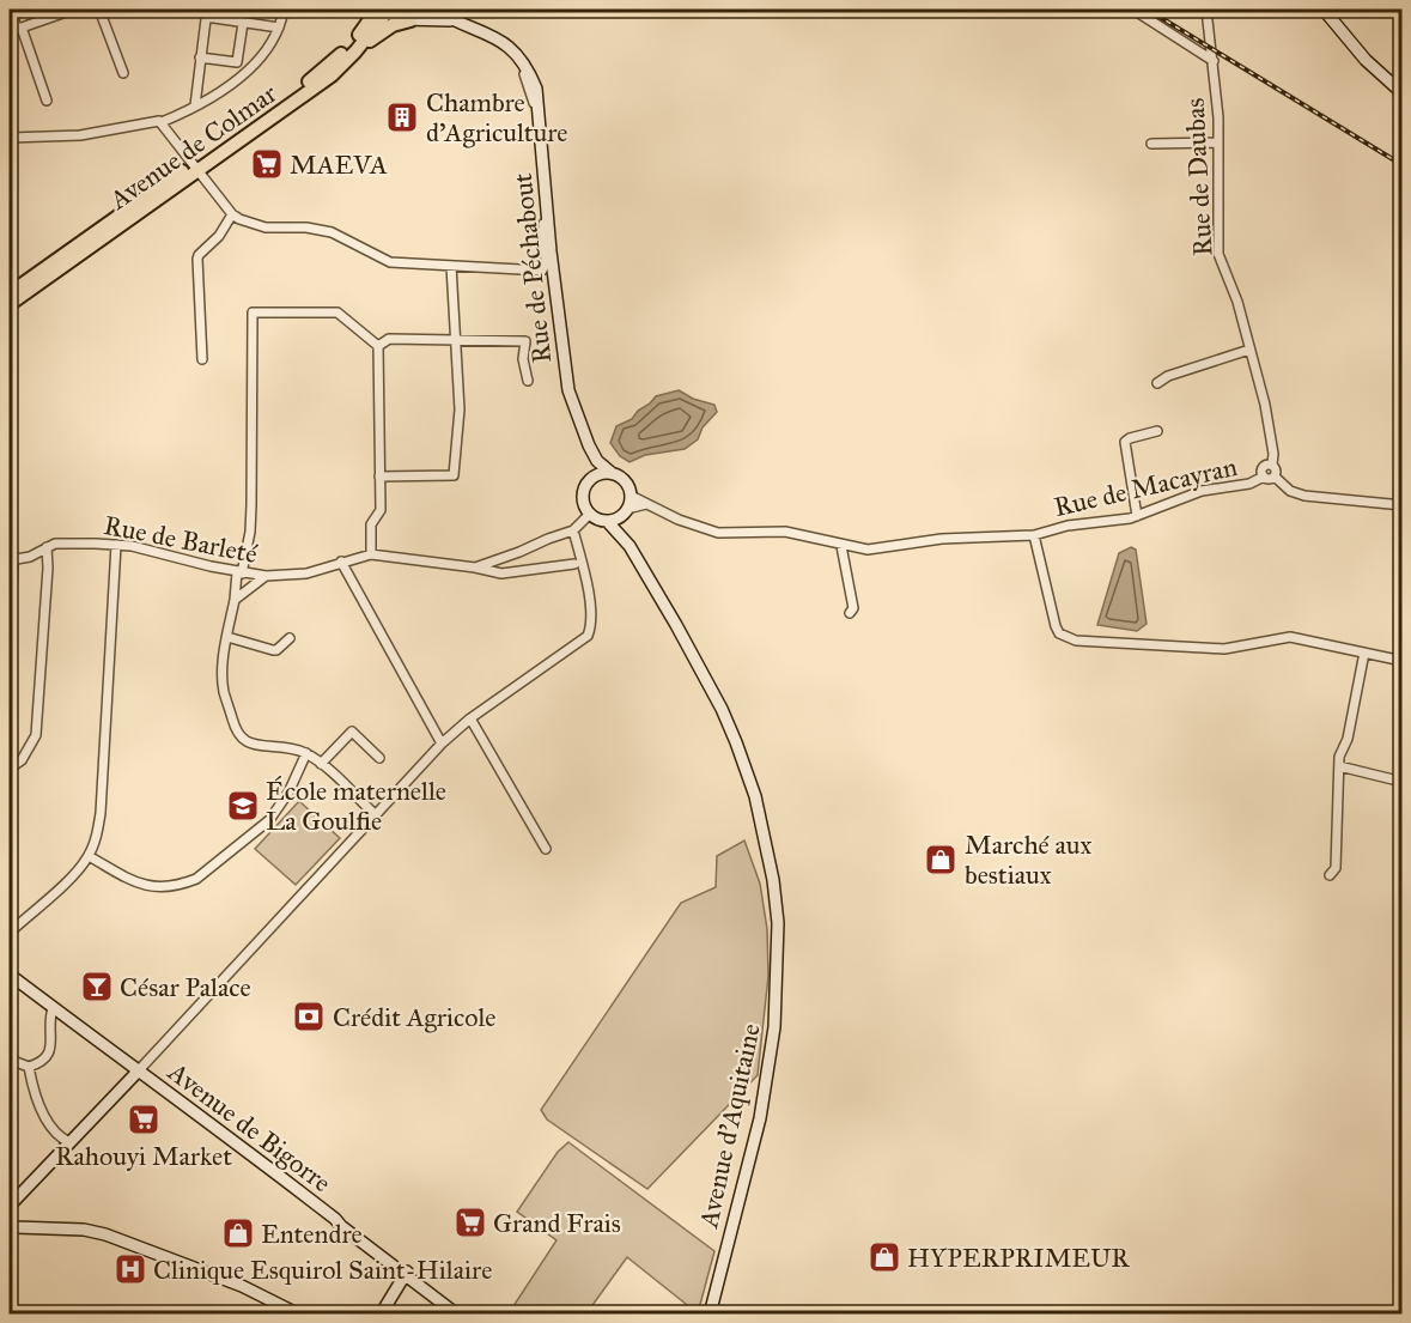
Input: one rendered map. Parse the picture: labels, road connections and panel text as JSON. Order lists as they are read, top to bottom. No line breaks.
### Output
{"streets":{"main road":["Avenue de Colmar"],"street":["Rue de Daubas","Rue de Péchabout","Rue de Macayran","Rue de Barleté","Avenue d'Aquitaine","Avenue de Bigorre"]},"crossings":[["Rue de Daubas","Rue de Macayran"],["Rue de Péchabout","Rue de Macayran"],["Rue de Péchabout","Rue de Barleté"],["Rue de Péchabout","Avenue d'Aquitaine"],["Rue de Macayran","Rue de Barleté"],["Rue de Macayran","Avenue d'Aquitaine"],["Rue de Barleté","Avenue d'Aquitaine"]],"places":{"building":["Chambre d'Agriculture"],"supermarket":["MAEVA","Rahouyi Market","Grand Frais"],"school or university":["École maternelle La Goulfie"],"shop":["Marché aux bestiaux","Entendre","HYPERPRIMEUR"],"bar":["César Palace"],"bank":["Crédit Agricole"],"hospital":["Clinique Esquirol Saint-Hilaire"]}}
